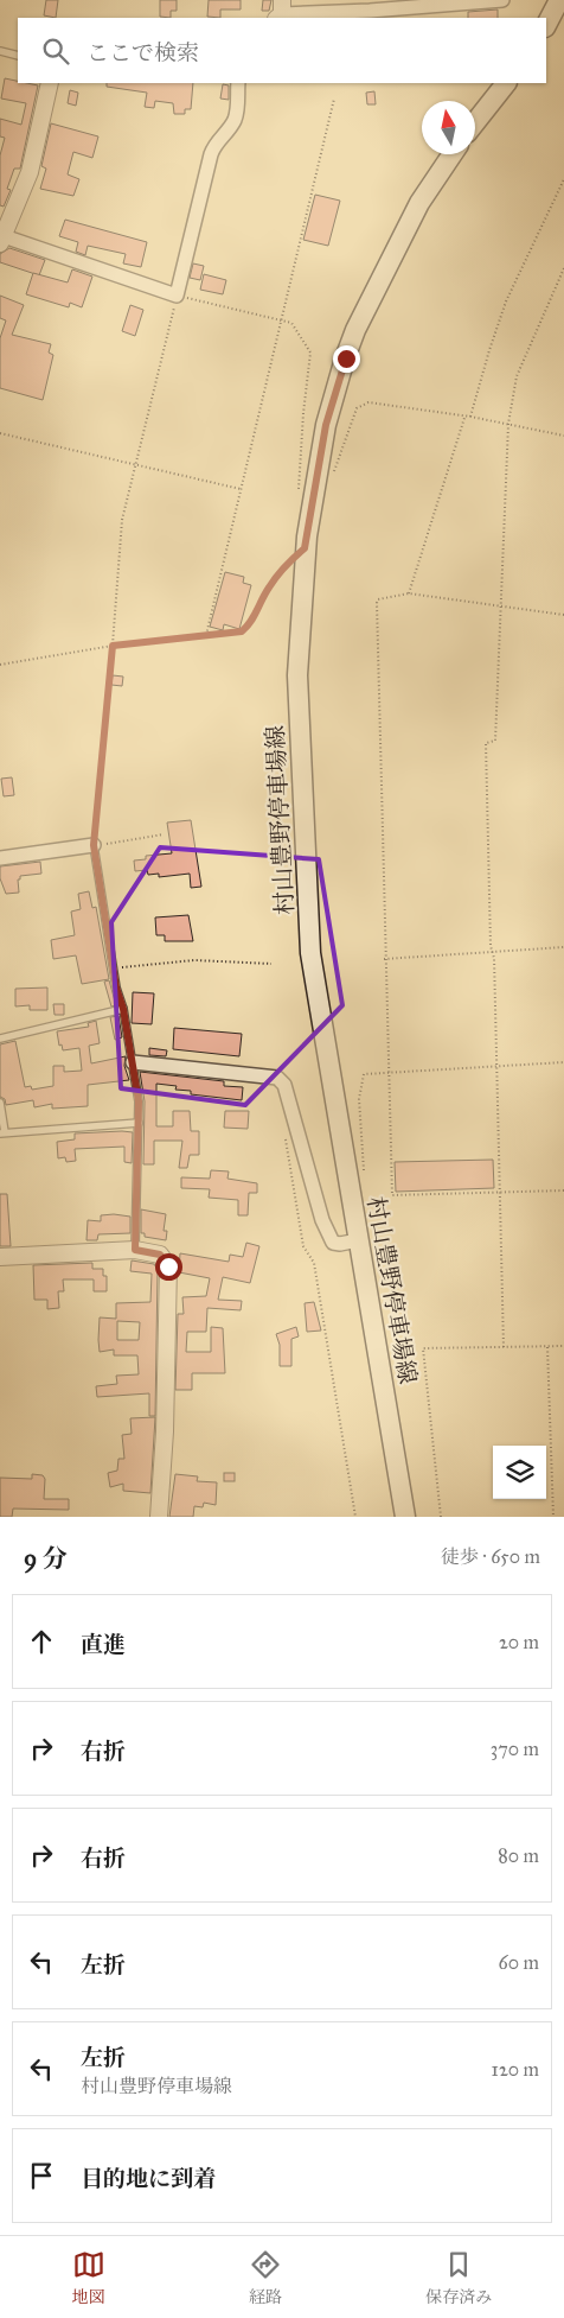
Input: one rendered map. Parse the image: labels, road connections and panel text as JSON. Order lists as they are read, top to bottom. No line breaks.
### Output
{"streets":{"main road":["村山豊野停車場線"]},"north":"top","page":{"search":"ここで検索","heading":["9 分","徒歩 · 650 m"],"list":[["直進","20 m"],["右折","370 m"],["右折","80 m"],["左折","60 m"],["左折","村山豊野停車場線","120 m"],"目的地に到着"],"nav":["地図","経路","保存済み"]}}
